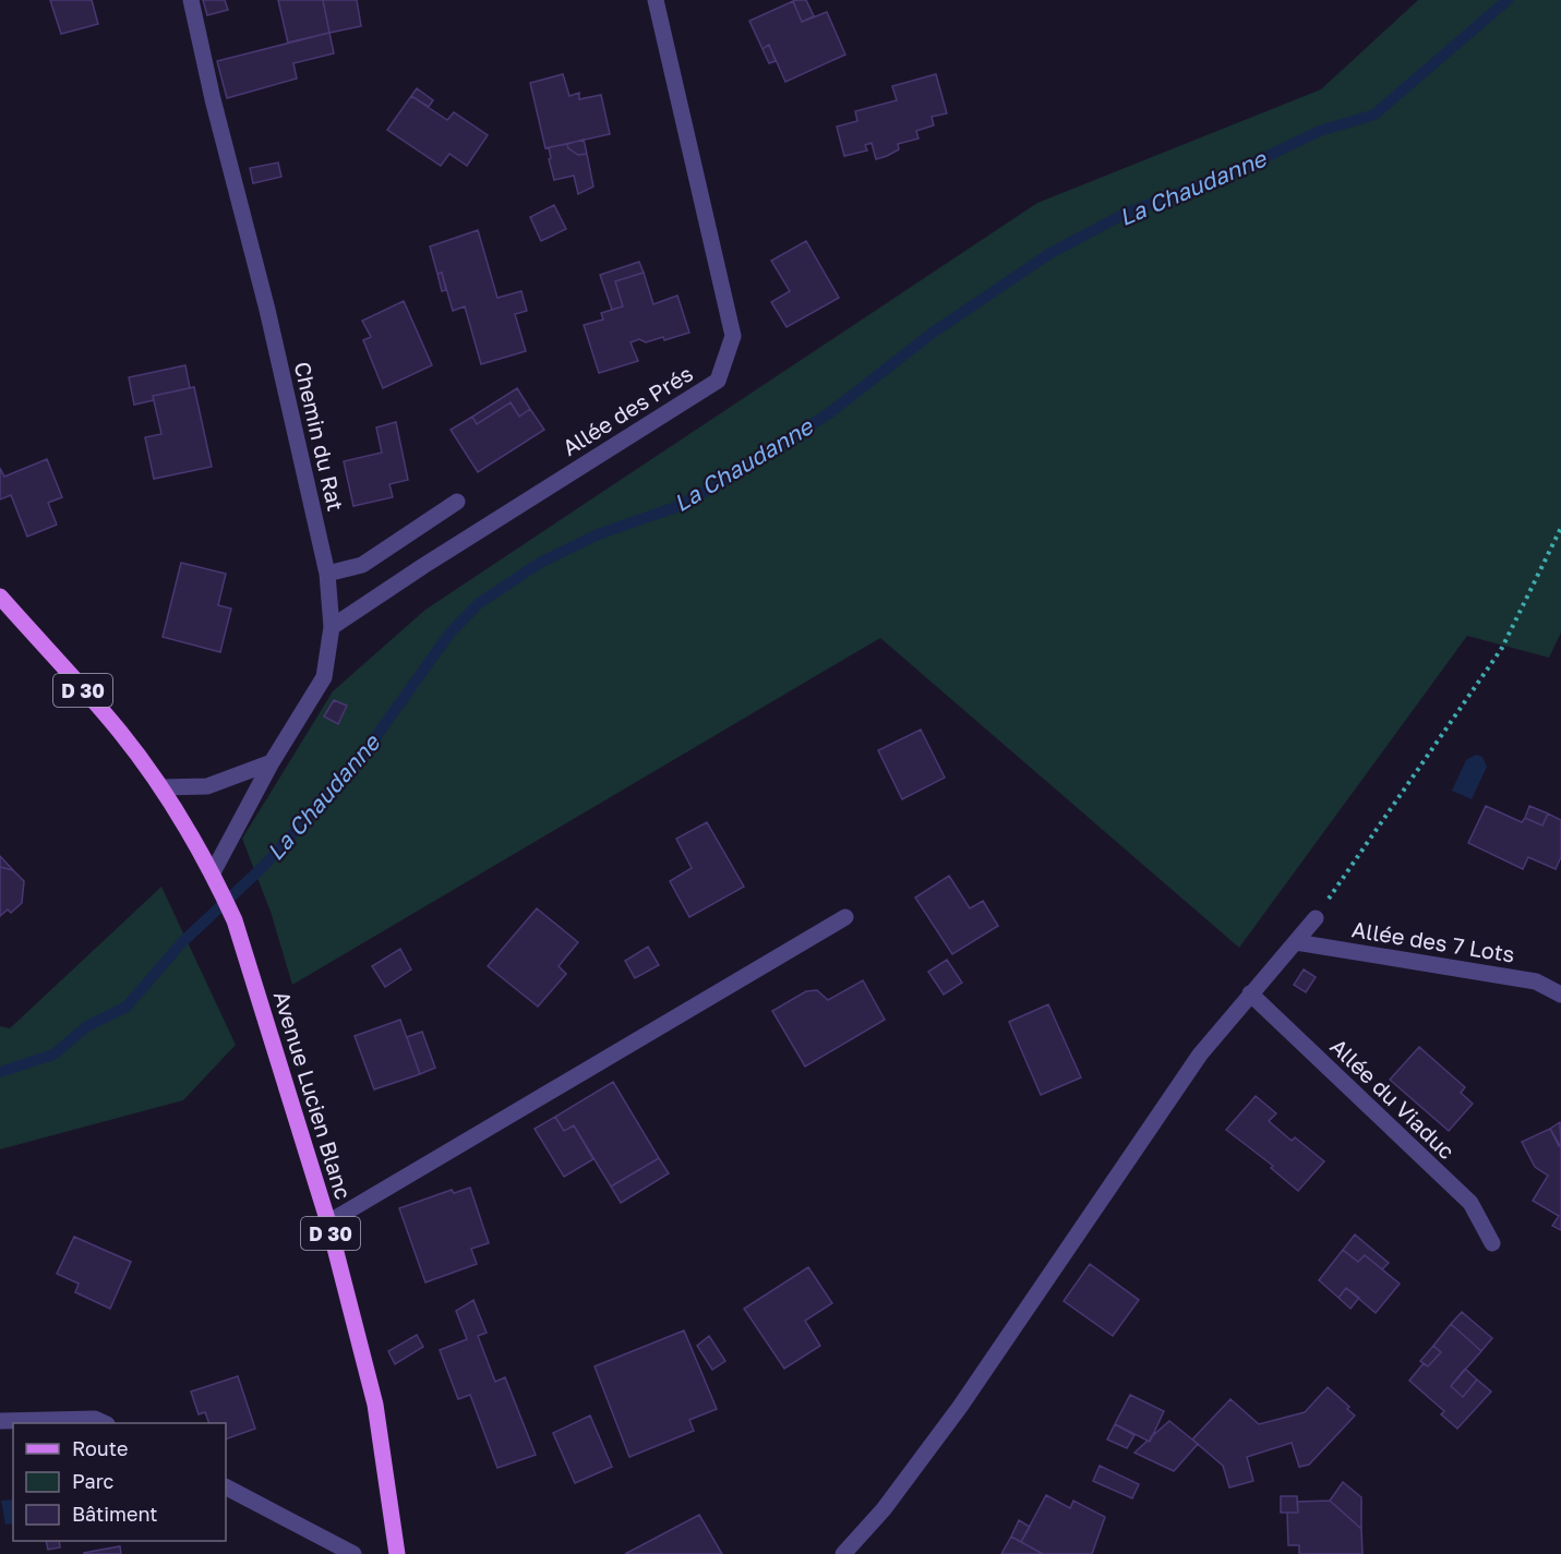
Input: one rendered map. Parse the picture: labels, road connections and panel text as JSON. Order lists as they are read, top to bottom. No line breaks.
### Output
{"streets":{"main road":["D 30","Avenue Lucien Blanc"],"street":["Allée des Prés","Chemin du Rat","Allée des 7 Lots","Allée du Viaduc"]},"crossings":[["Allée des Prés","Chemin du Rat"],["Chemin du Rat","D 30"],["Chemin du Rat","Avenue Lucien Blanc"],["D 30","Avenue Lucien Blanc"]],"water":["La Chaudanne"],"legend":["Route","Parc","Bâtiment"]}
